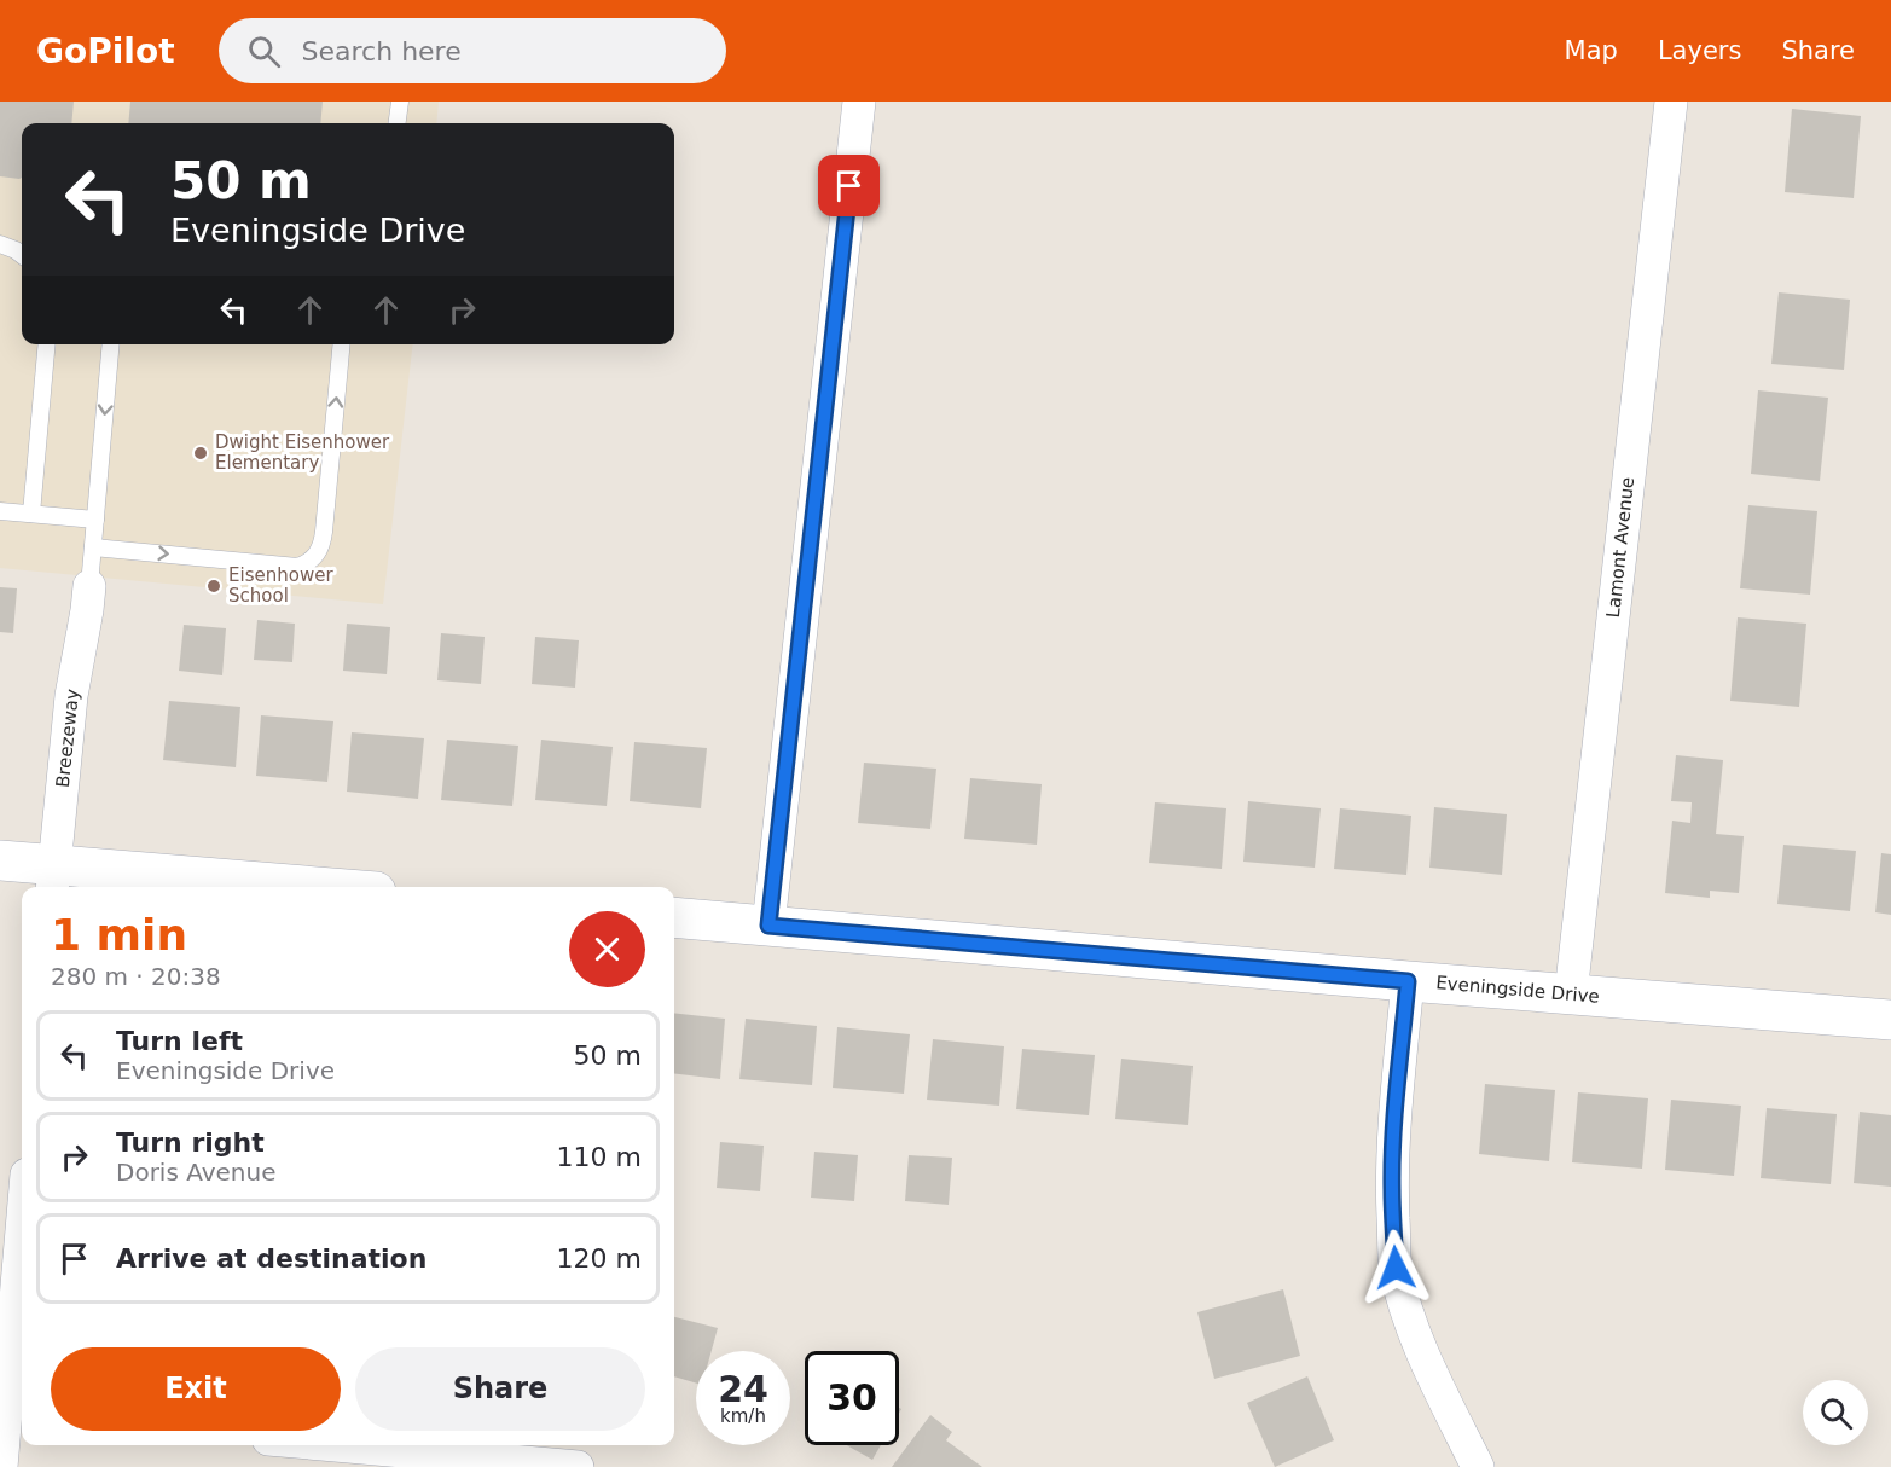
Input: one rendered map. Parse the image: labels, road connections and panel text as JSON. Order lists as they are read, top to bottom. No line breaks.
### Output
{"streets":{"street":["Lamont Avenue","Breezeway","Eveningside Drive"]},"crossings":[["Lamont Avenue","Eveningside Drive"]],"places":["Dwight Eisenhower Elementary","Eisenhower School"],"page":{"header":"GoPilot","search":"Search here","nav":["Map","Layers","Share"],"turn":["50 m","Eveningside Drive"],"heading":["1 min","280 m · 20:38"],"list":[{"name":"Turn left","note":"Eveningside Drive","value":"50 m"},{"name":"Turn right","note":"Doris Avenue","value":"110 m"},{"name":"Arrive at destination","value":"120 m"}],"buttons":["Exit","Share"],"speed":"24 km/h","limit":"30"}}
